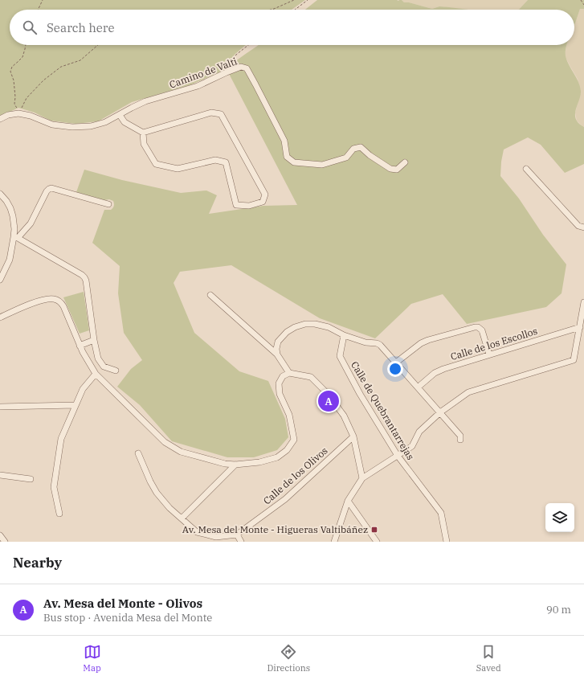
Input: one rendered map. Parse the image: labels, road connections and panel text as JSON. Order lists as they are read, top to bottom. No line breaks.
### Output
{"streets":{"street":["Camino de Valti","Calle de los Escollos","Calle de Quebrantarrejas","Calle de los Olivos"]},"places":{"transit":["Av. Mesa del Monte - Higueras Valtibáñez"]},"page":{"search":"Search here","pins":"A","heading":"Nearby","list":[{"mark":"A","name":"Av. Mesa del Monte - Olivos","note":"Bus stop · Avenida Mesa del Monte","value":"90 m"}],"nav":["Map","Directions","Saved"]}}
